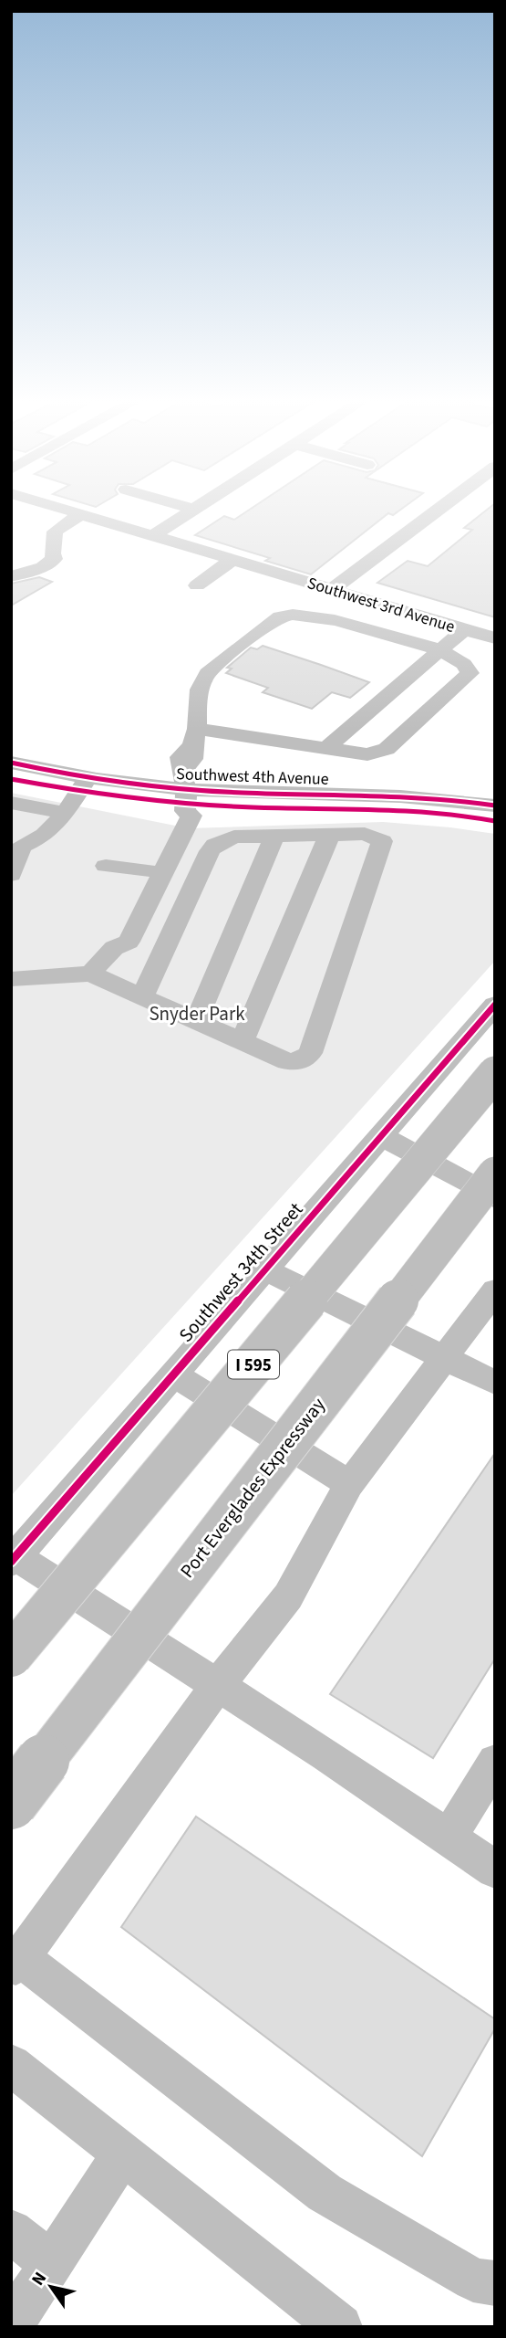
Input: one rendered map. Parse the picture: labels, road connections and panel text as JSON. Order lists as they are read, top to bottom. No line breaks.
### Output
{"streets":{"highway":["I 595","Port Everglades Expressway"],"street":["Southwest 3rd Avenue","Southwest 4th Avenue","Southwest 34th Street"]},"parks":["Snyder Park"],"north":"top left"}
